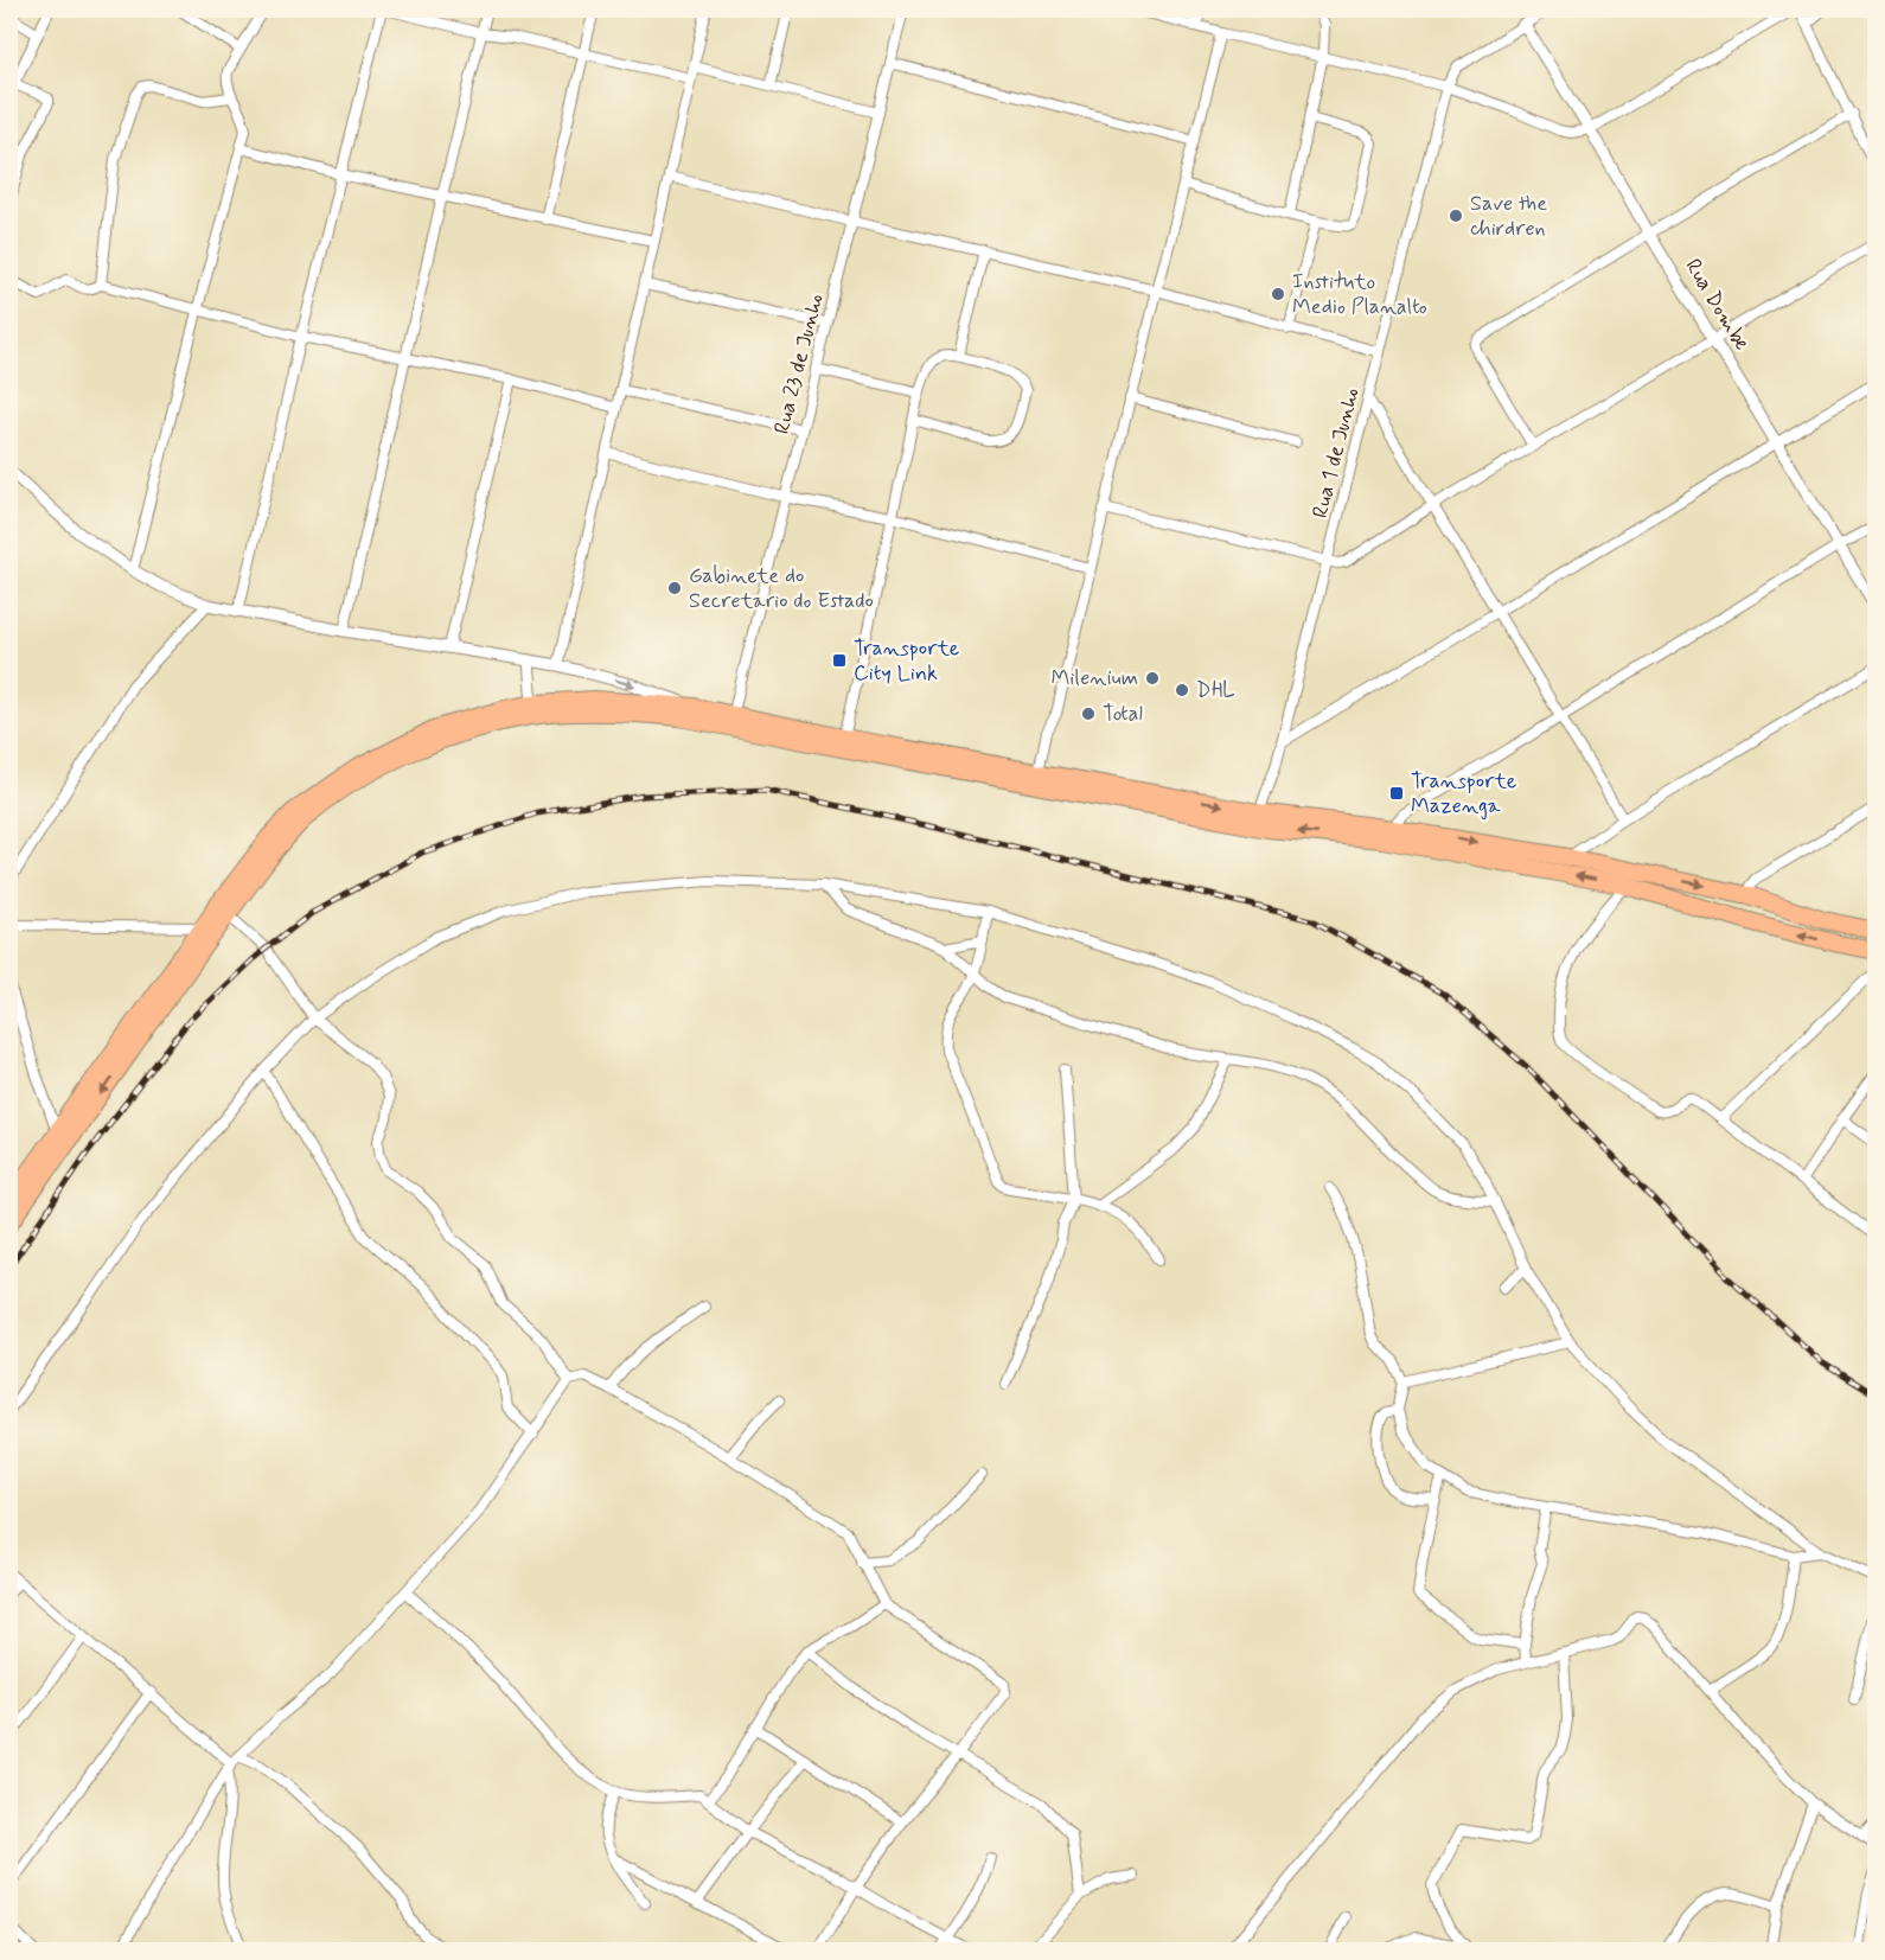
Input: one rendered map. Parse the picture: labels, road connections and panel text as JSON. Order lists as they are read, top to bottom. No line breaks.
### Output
{"streets":{"street":["Rua Dombe","Rua 23 de Junho","Rua 1 de Junho"]},"places":{"other":["Save the chirdren","Instituto Medio Planalto","Gabinete do Secretario do Estado","Milenium","DHL","Total"],"transit":["Transporte City Link","Transporte Mazenga"]}}
